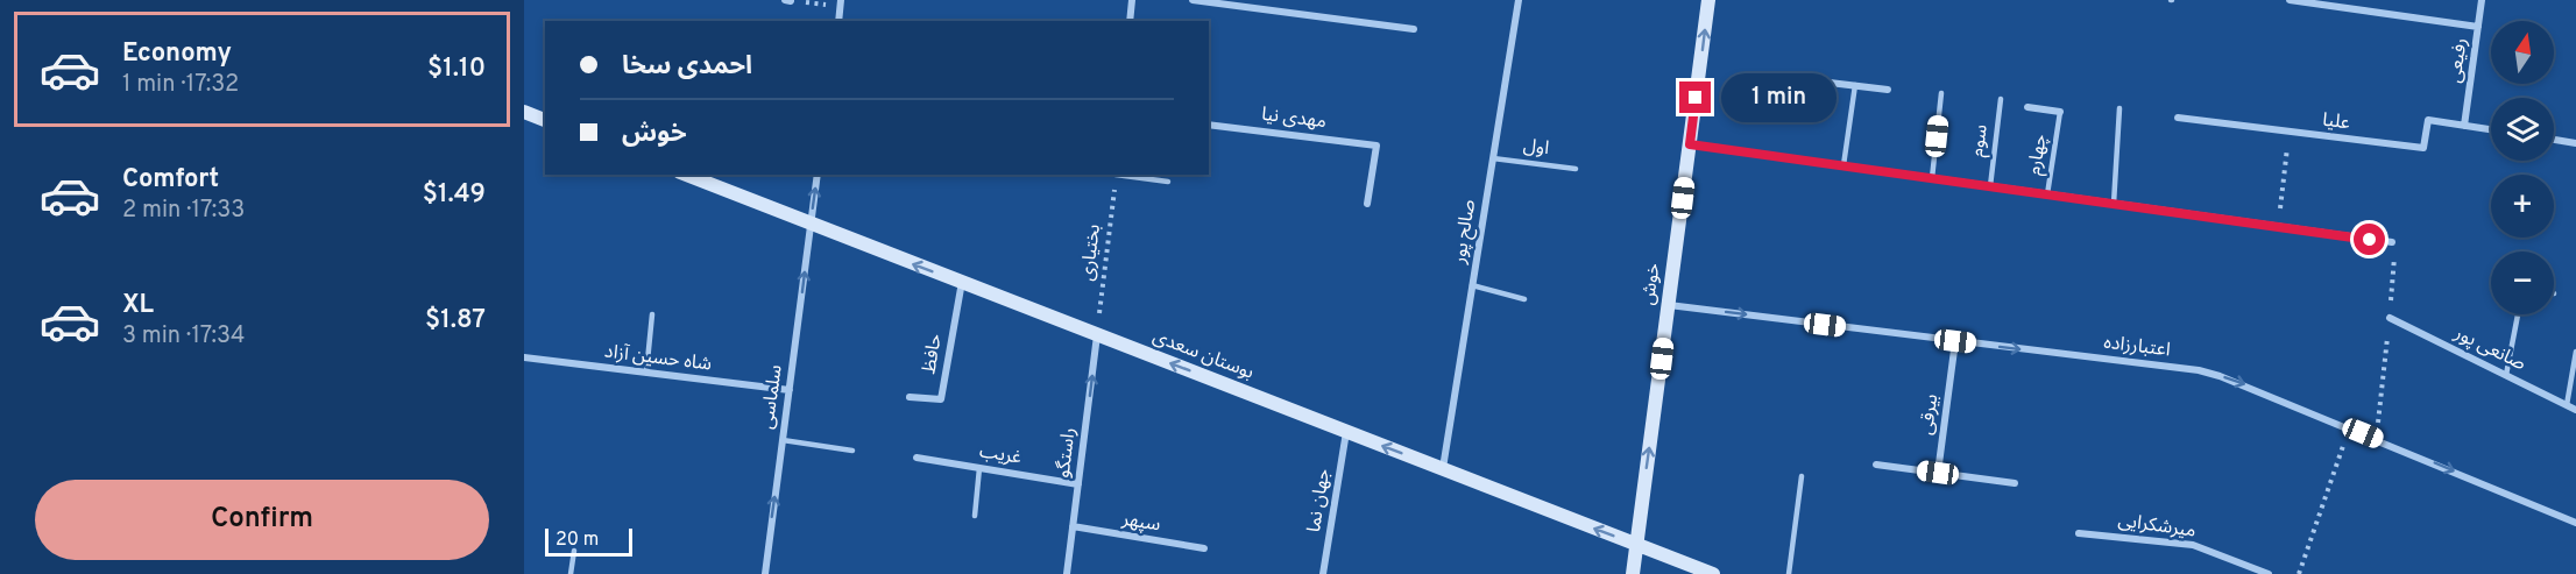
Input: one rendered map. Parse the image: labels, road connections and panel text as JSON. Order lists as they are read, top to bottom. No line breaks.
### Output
{"streets":{"street":["رفیعی","مهدی نیا","علیا","چهارم","صالح پور","خوش","اعتبارزاده","صانعی پور","حافظ","بوستان سعدی","شاه حسین آزاد","سلماسی","بیرقی","راستگو","غریب","جهان نما","سپهر","میرشکرایی"],"lane":["سوم","اول"],"path":["بختیاری"]},"crossings":[["رفیعی","علیا"],["اول","صالح پور"],["صالح پور","بوستان سعدی"],["بختیاری","بوستان سعدی"],["بختیاری","راستگو"],["خوش","اعتبارزاده"],["خوش","بوستان سعدی"],["اعتبارزاده","بیرقی"],["حافظ","بوستان سعدی"],["بوستان سعدی","سلماسی"],["بوستان سعدی","راستگو"],["بوستان سعدی","جهان نما"],["شاه حسین آزاد","سلماسی"],["راستگو","غریب"],["راستگو","سپهر"]],"one_way":["خوش","اعتبارزاده","بوستان سعدی","سلماسی","راستگو"],"scale_bar":"20 m","north":"top","page":{"list":[{"name":"Economy","note":"1 min · 17:32","value":"$1.10"},{"name":"Comfort","note":"2 min · 17:33","value":"$1.49"},{"name":"XL","note":"3 min · 17:34","value":"$1.87"}],"map_buttons":["+","−"],"banner":["احمدی سخا","خوش"],"bubble":"1 min","buttons":"Confirm","scale":"20 m"}}
